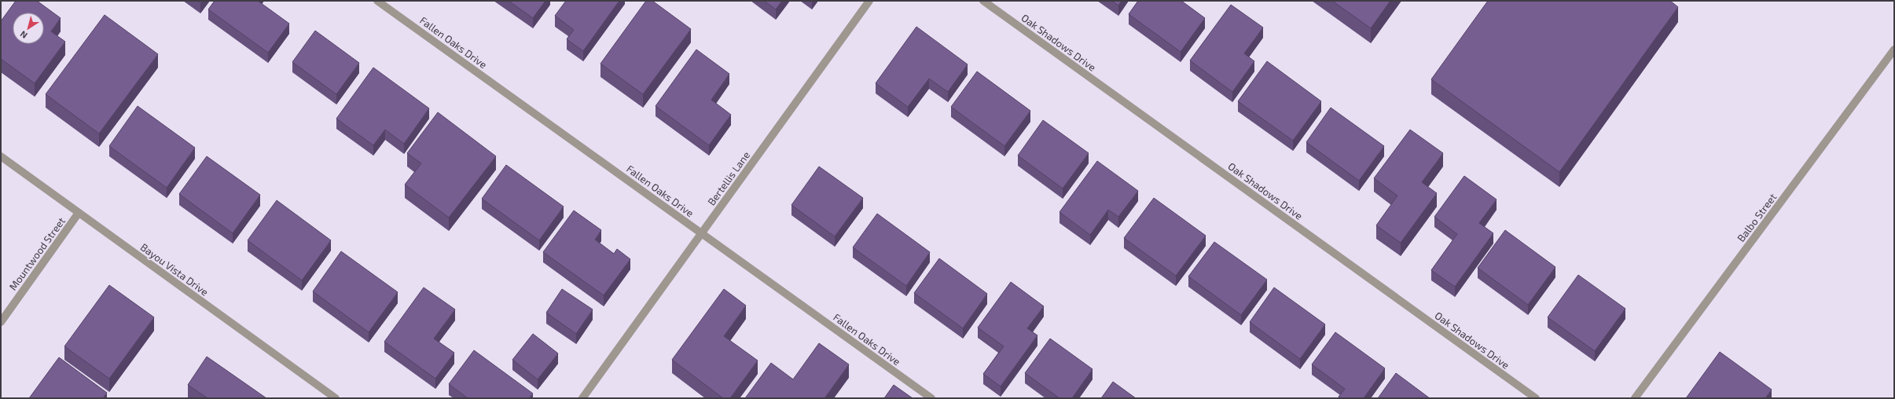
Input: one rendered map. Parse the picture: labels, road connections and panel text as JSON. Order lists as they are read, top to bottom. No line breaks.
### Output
{"streets":{"street":["Fallen Oaks Drive","Oak Shadows Drive","Bertellis Lane","Balbo Street","Mountwood Street","Bayou Vista Drive"]},"crossings":[["Fallen Oaks Drive","Bertellis Lane"],["Mountwood Street","Bayou Vista Drive"]],"north":"bottom left"}
